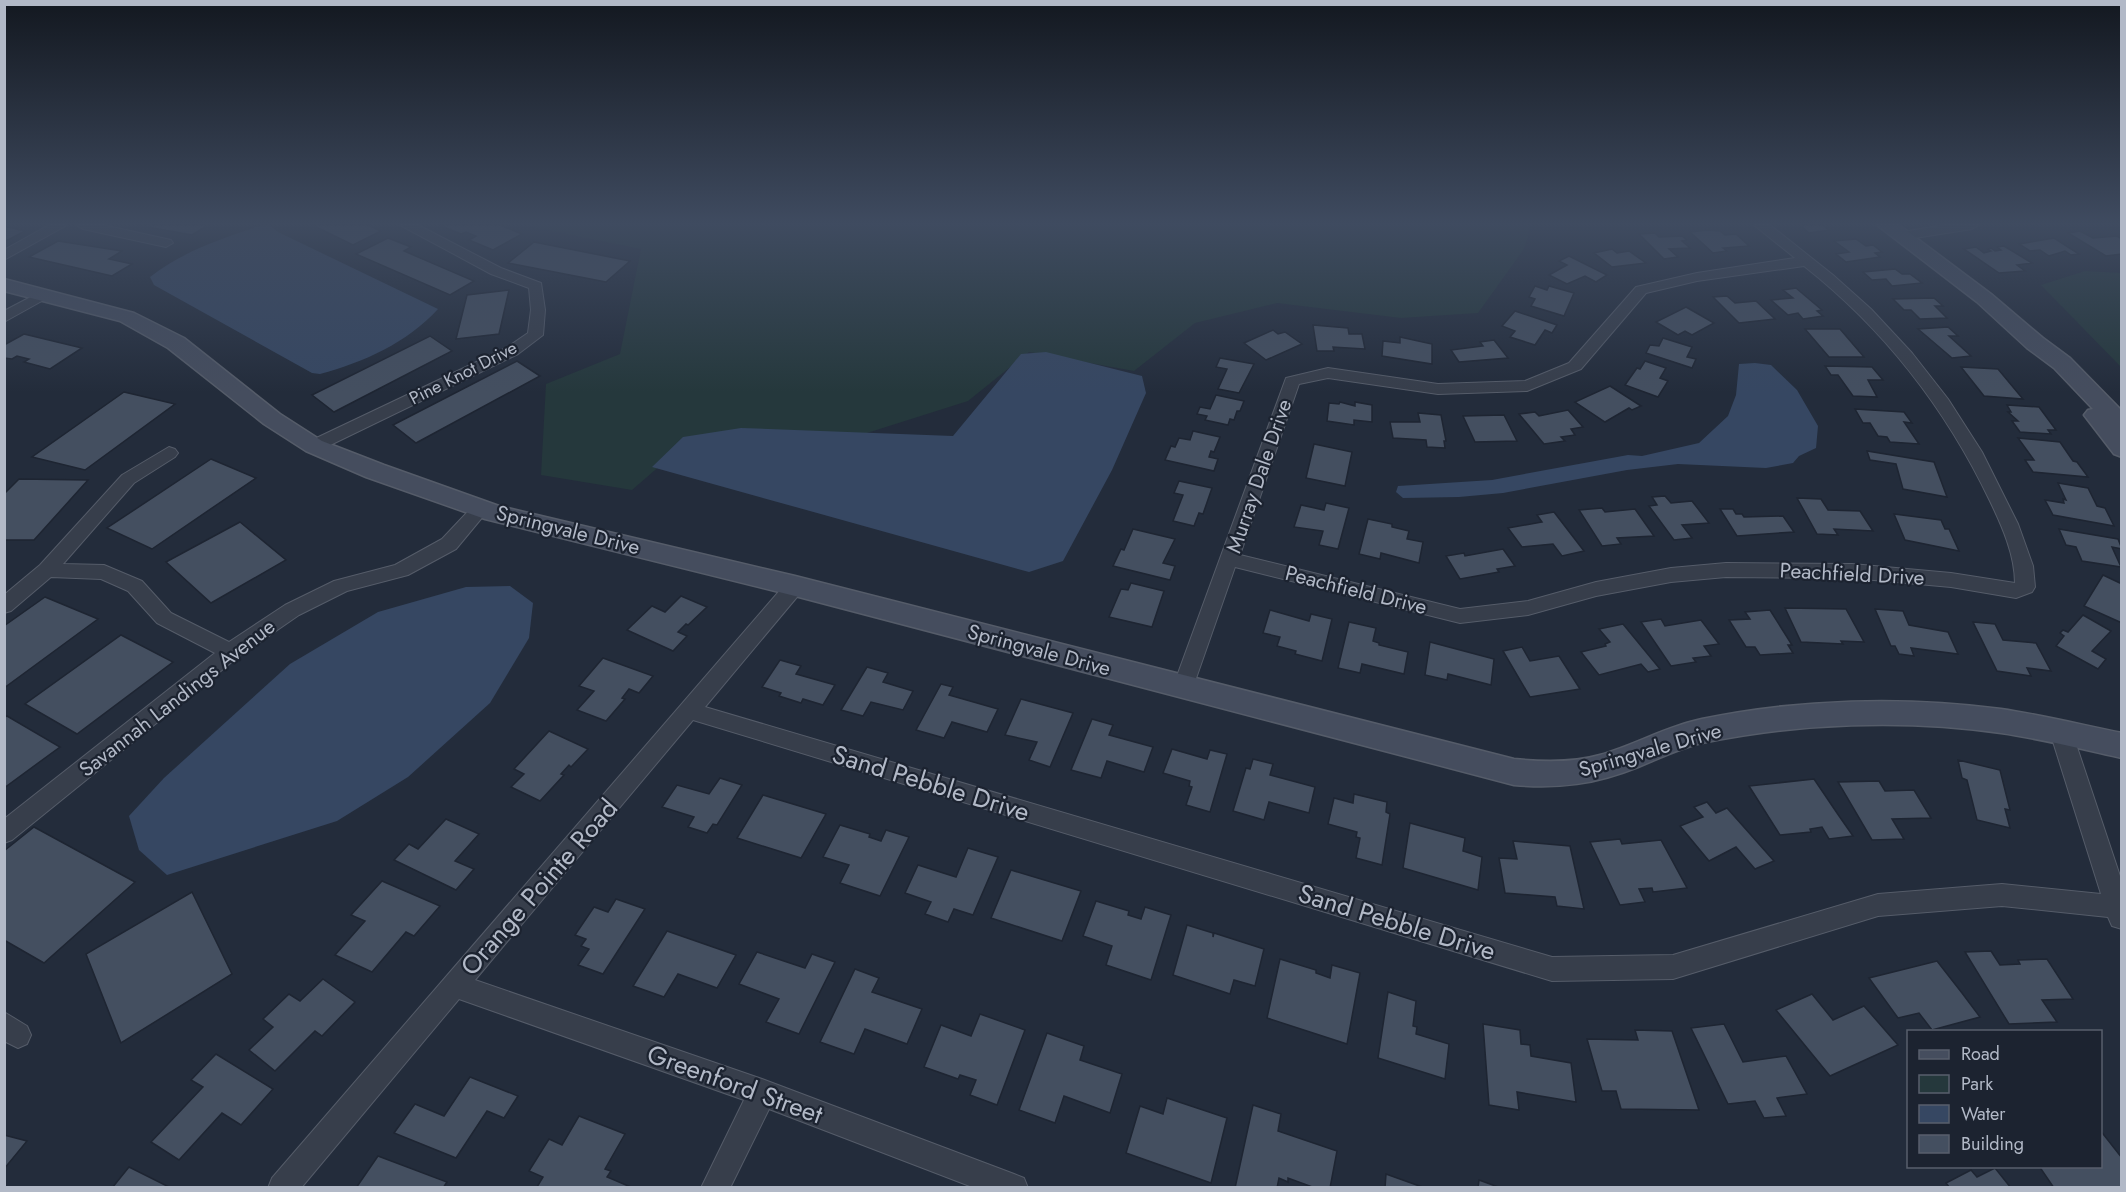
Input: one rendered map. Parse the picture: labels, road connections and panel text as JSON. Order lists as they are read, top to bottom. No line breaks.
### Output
{"streets":{"street":["Pine Knot Drive","Murray Dale Drive","Springvale Drive","Peachfield Drive","Savannah Landings Avenue","Sand Pebble Drive","Orange Pointe Road","Greenford Street"]},"crossings":[["Pine Knot Drive","Springvale Drive"],["Murray Dale Drive","Springvale Drive"],["Murray Dale Drive","Peachfield Drive"],["Springvale Drive","Savannah Landings Avenue"],["Springvale Drive","Orange Pointe Road"],["Sand Pebble Drive","Orange Pointe Road"],["Orange Pointe Road","Greenford Street"]],"legend":["Road","Park","Water","Building"]}
